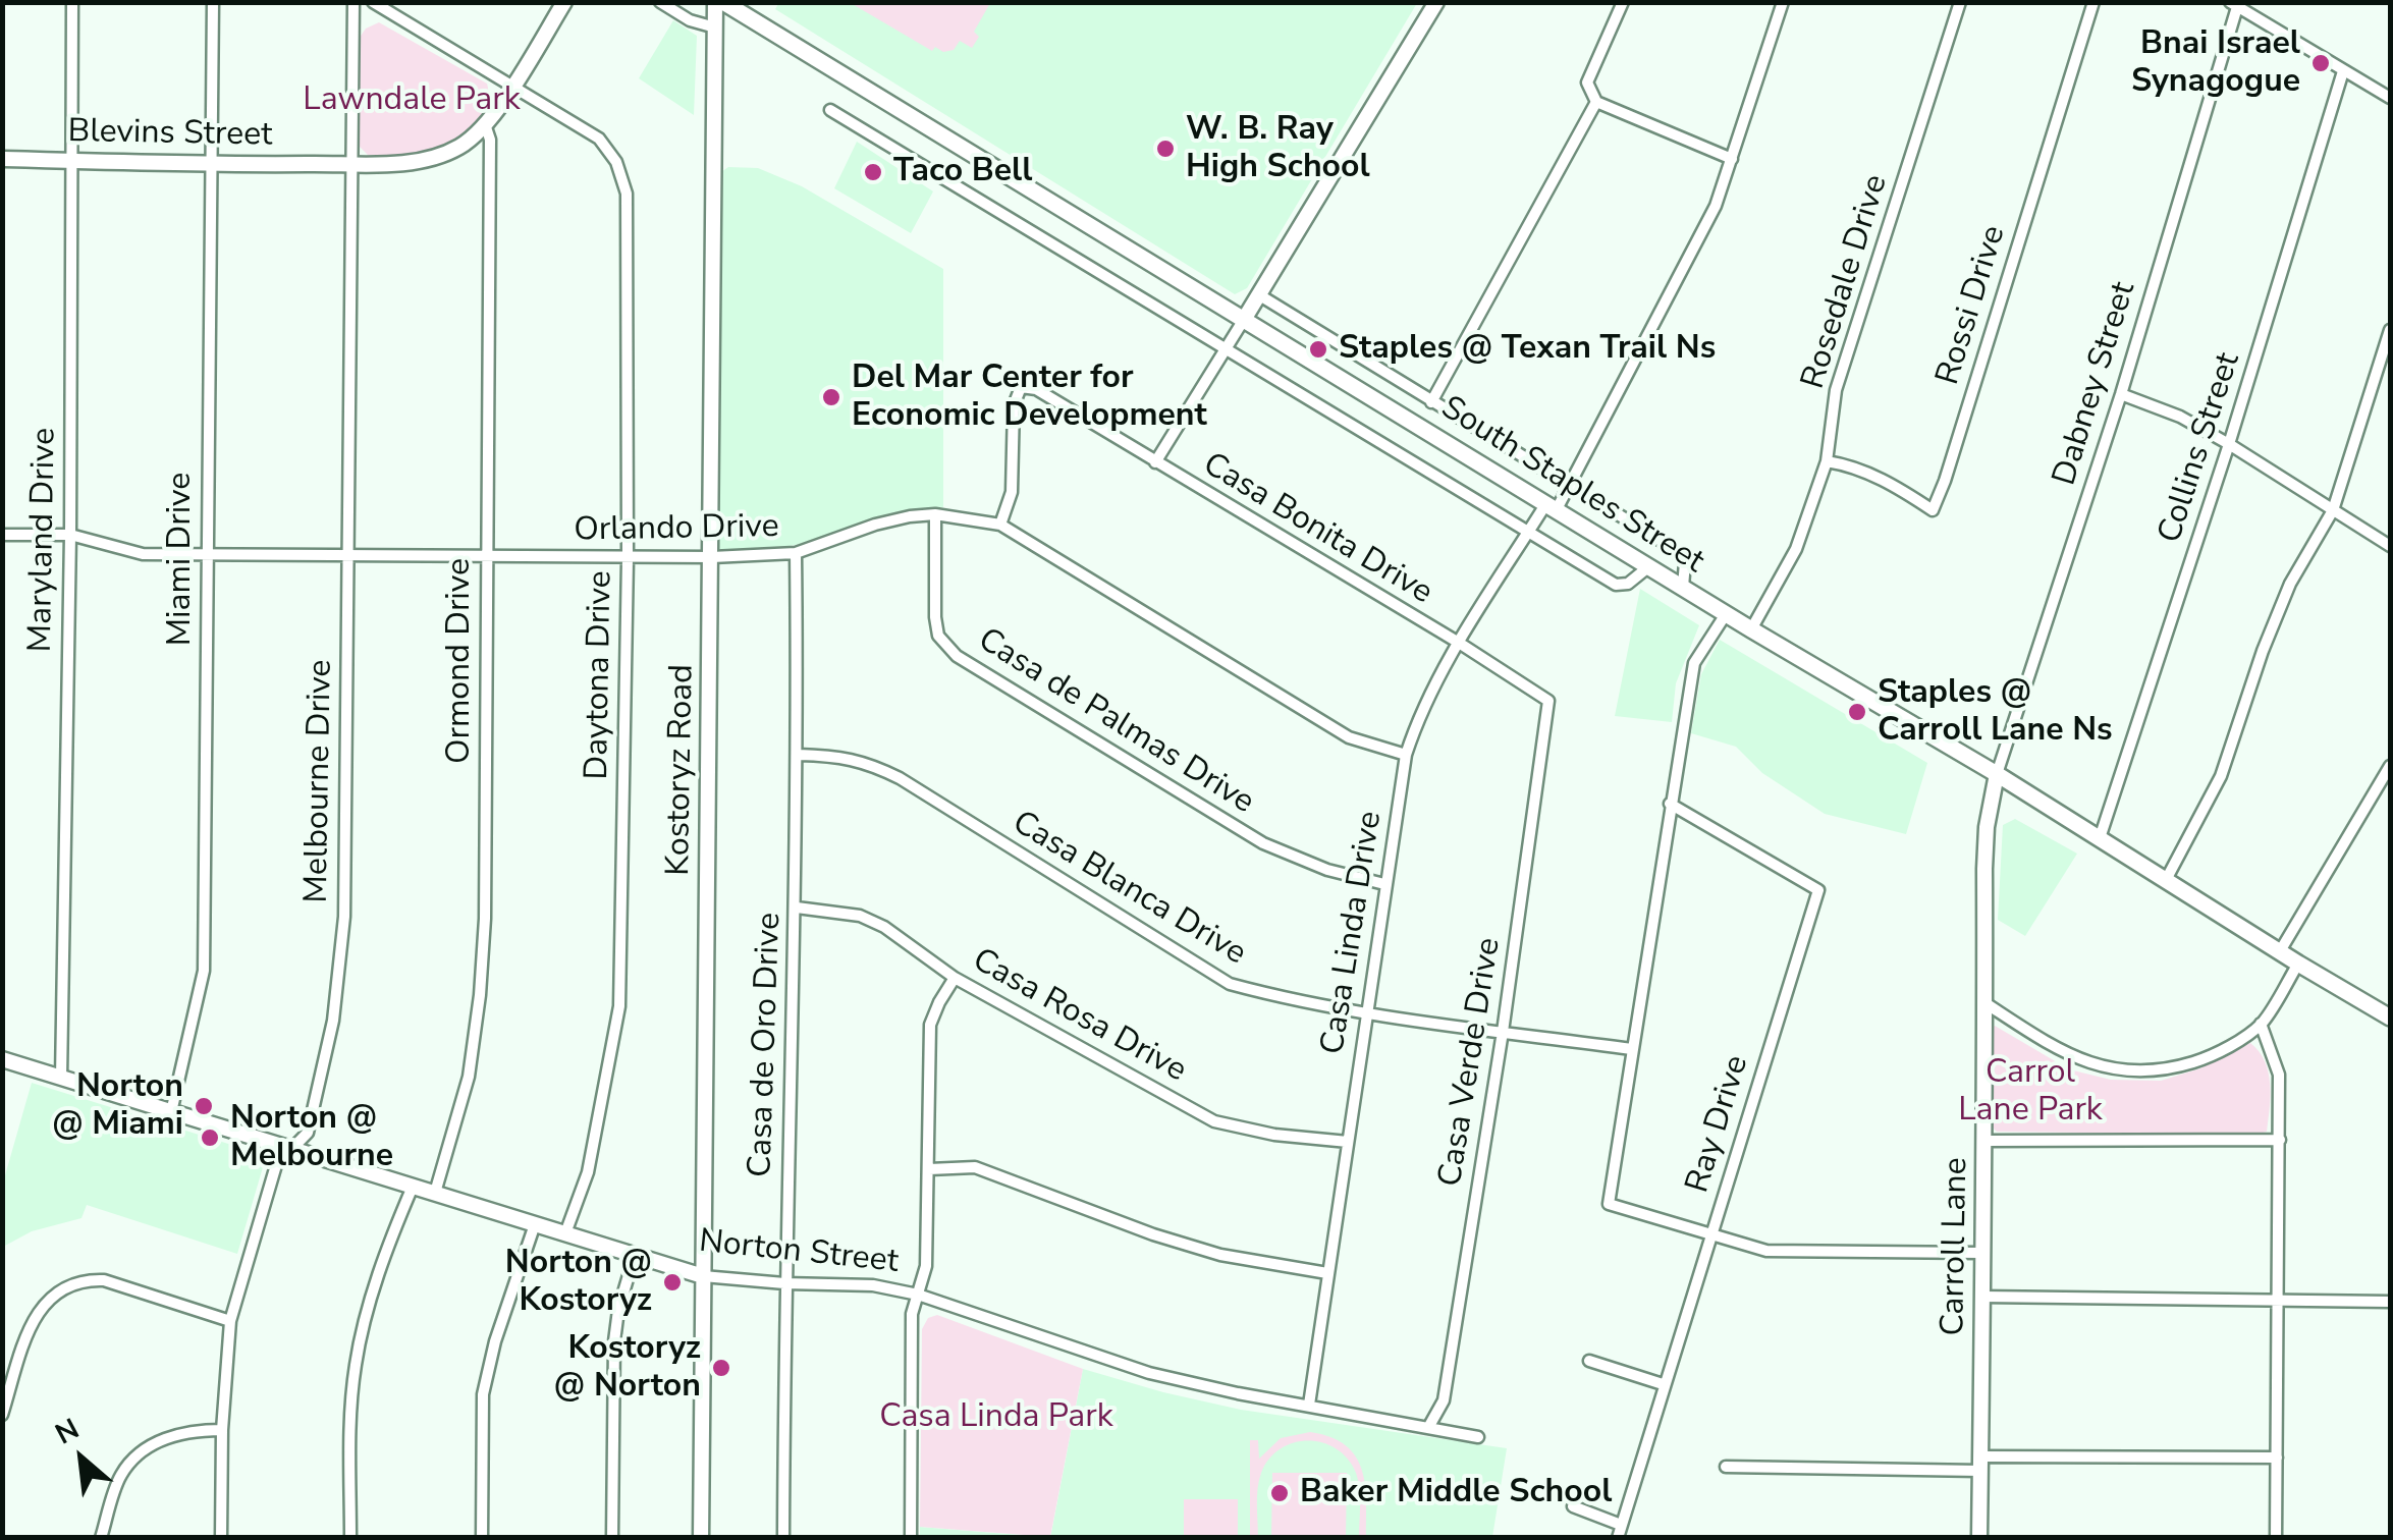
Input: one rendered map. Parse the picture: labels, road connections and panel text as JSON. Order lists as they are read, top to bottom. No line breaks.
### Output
{"streets":{"main road":["South Staples Street"],"street":["Blevins Street","Rosedale Drive","Rossi Drive","Dabney Street","Collins Street","Orlando Drive","Casa Bonita Drive","Maryland Drive","Miami Drive","Ormond Drive","Daytona Drive","Casa de Palmas Drive","Kostoryz Road","Melbourne Drive","Casa Blanca Drive","Casa Linda Drive","Casa Rosa Drive","Casa de Oro Drive","Casa Verde Drive","Ray Drive","Carroll Lane","Norton Street"]},"crossings":[["Blevins Street","Maryland Drive"],["Blevins Street","Miami Drive"],["Blevins Street","Ormond Drive"],["Blevins Street","Daytona Drive"],["Blevins Street","Melbourne Drive"],["Rosedale Drive","Rossi Drive"],["Rosedale Drive","South Staples Street"],["Dabney Street","South Staples Street"],["Dabney Street","Carroll Lane"],["Collins Street","South Staples Street"],["South Staples Street","Casa Linda Drive"],["South Staples Street","Carroll Lane"],["Orlando Drive","Casa Bonita Drive"],["Orlando Drive","Maryland Drive"],["Orlando Drive","Miami Drive"],["Orlando Drive","Ormond Drive"],["Orlando Drive","Daytona Drive"],["Orlando Drive","Casa de Palmas Drive"],["Orlando Drive","Kostoryz Road"],["Orlando Drive","Melbourne Drive"],["Orlando Drive","Casa Linda Drive"],["Orlando Drive","Casa de Oro Drive"],["Casa Bonita Drive","Casa Linda Drive"],["Casa Bonita Drive","Casa Verde Drive"],["Maryland Drive","Norton Street"],["Miami Drive","Norton Street"],["Ormond Drive","Norton Street"],["Daytona Drive","Norton Street"],["Casa de Palmas Drive","Casa Linda Drive"],["Kostoryz Road","Norton Street"],["Melbourne Drive","Norton Street"],["Casa Blanca Drive","Casa Linda Drive"],["Casa Blanca Drive","Casa de Oro Drive"],["Casa Blanca Drive","Casa Verde Drive"],["Casa Linda Drive","Casa Rosa Drive"],["Casa Linda Drive","Norton Street"],["Casa Rosa Drive","Casa de Oro Drive"],["Casa de Oro Drive","Norton Street"],["Casa Verde Drive","Norton Street"]],"parks":["Lawndale Park","Carrol Lane Park","Casa Linda Park"],"places":["Bnai Israel Synagogue","W. B. Ray High School","Taco Bell","Staples @ Texan Trail Ns","Del Mar Center for Economic Development","Staples @ Carroll Lane Ns","Norton @ Miami","Norton @ Melbourne","Norton @ Kostoryz","Kostoryz @ Norton","Baker Middle School"],"north":"top left"}
